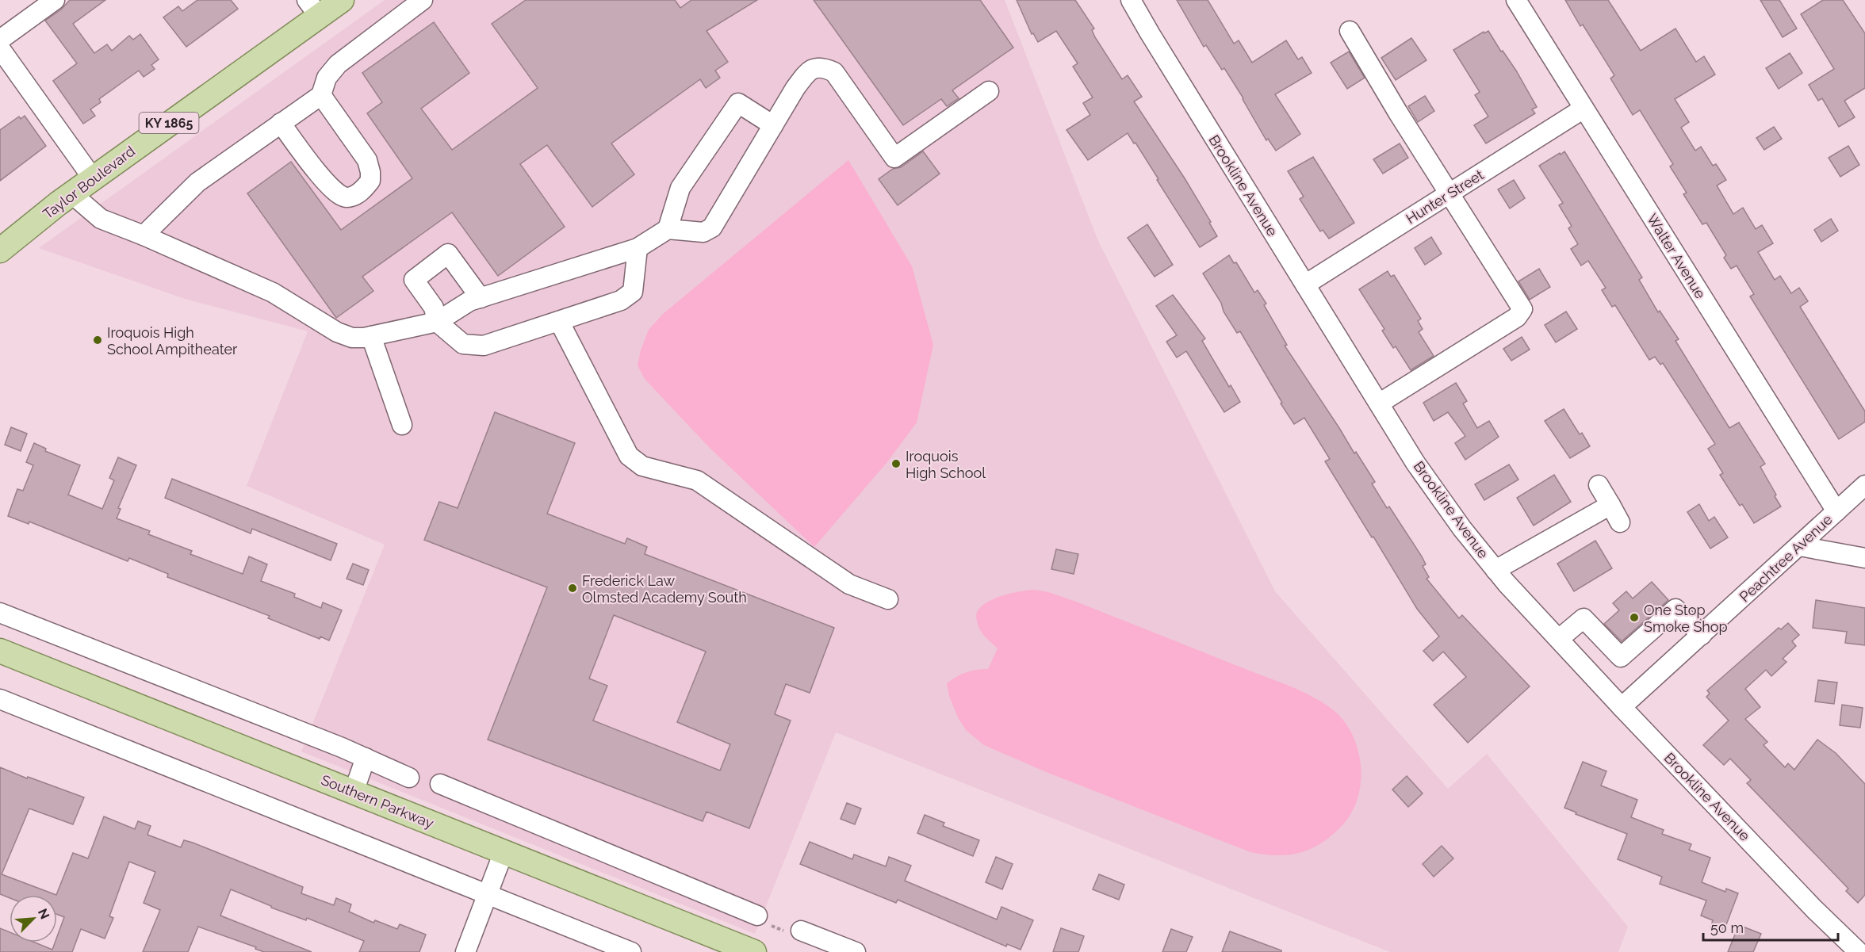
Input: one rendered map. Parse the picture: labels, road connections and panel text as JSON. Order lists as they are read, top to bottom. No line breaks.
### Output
{"streets":{"main road":["KY 1865","Taylor Boulevard","Southern Parkway"],"street":["Brookline Avenue","Hunter Street","Walter Avenue","Peachtree Avenue"]},"crossings":[["Brookline Avenue","Hunter Street"],["Brookline Avenue","Peachtree Avenue"],["Hunter Street","Walter Avenue"],["Walter Avenue","Peachtree Avenue"]],"places":["Iroquois High School Ampitheater","Iroquois High School","Frederick Law Olmsted Academy South","One Stop Smoke Shop"],"scale_bar":"50 m","north":"top right"}
